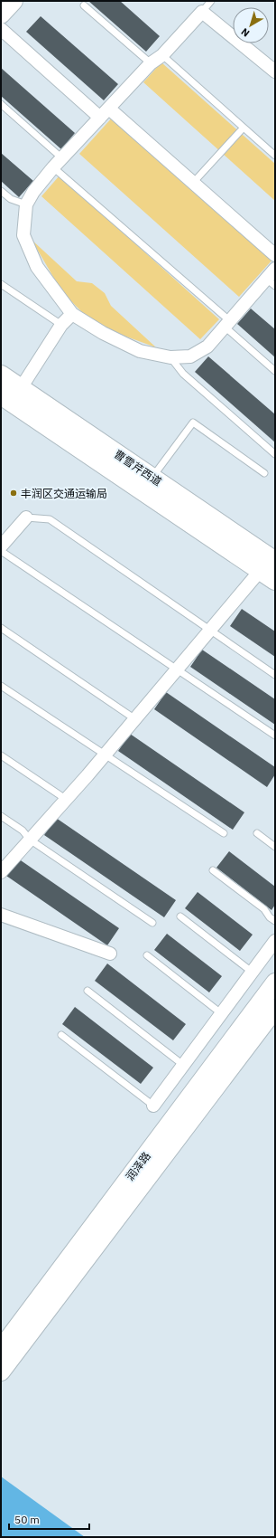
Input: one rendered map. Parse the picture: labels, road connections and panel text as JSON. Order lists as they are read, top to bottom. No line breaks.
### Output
{"streets":{"main road":["曹雪芹西道","润泽路"]},"places":["丰润区交通运输局"],"scale_bar":"50 m","north":"bottom left"}
